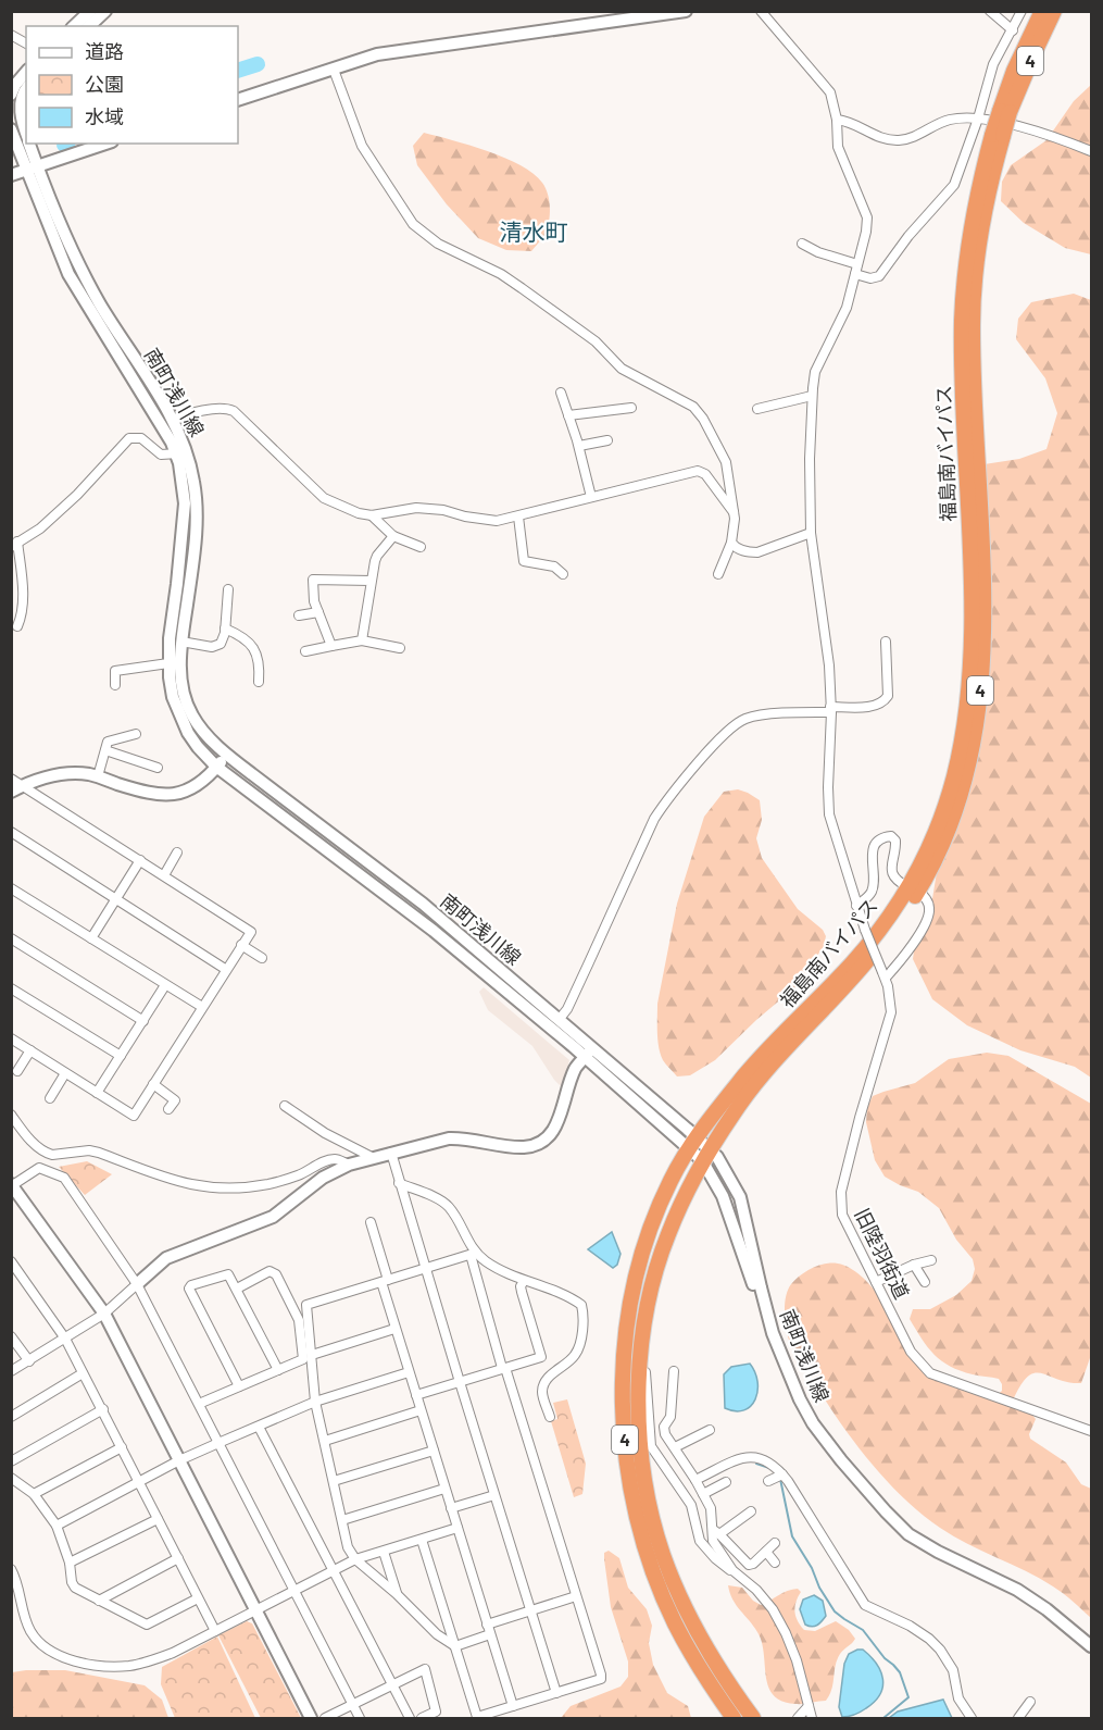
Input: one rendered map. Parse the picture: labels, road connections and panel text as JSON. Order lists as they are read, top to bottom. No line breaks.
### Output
{"streets":{"highway":["4","福島南バイパス"],"street":["南町浅川線","旧陸羽街道"]},"crossings":[["南町浅川線","福島南バイパス"]],"districts":["清水町"],"legend":["道路","公園","水域"]}
